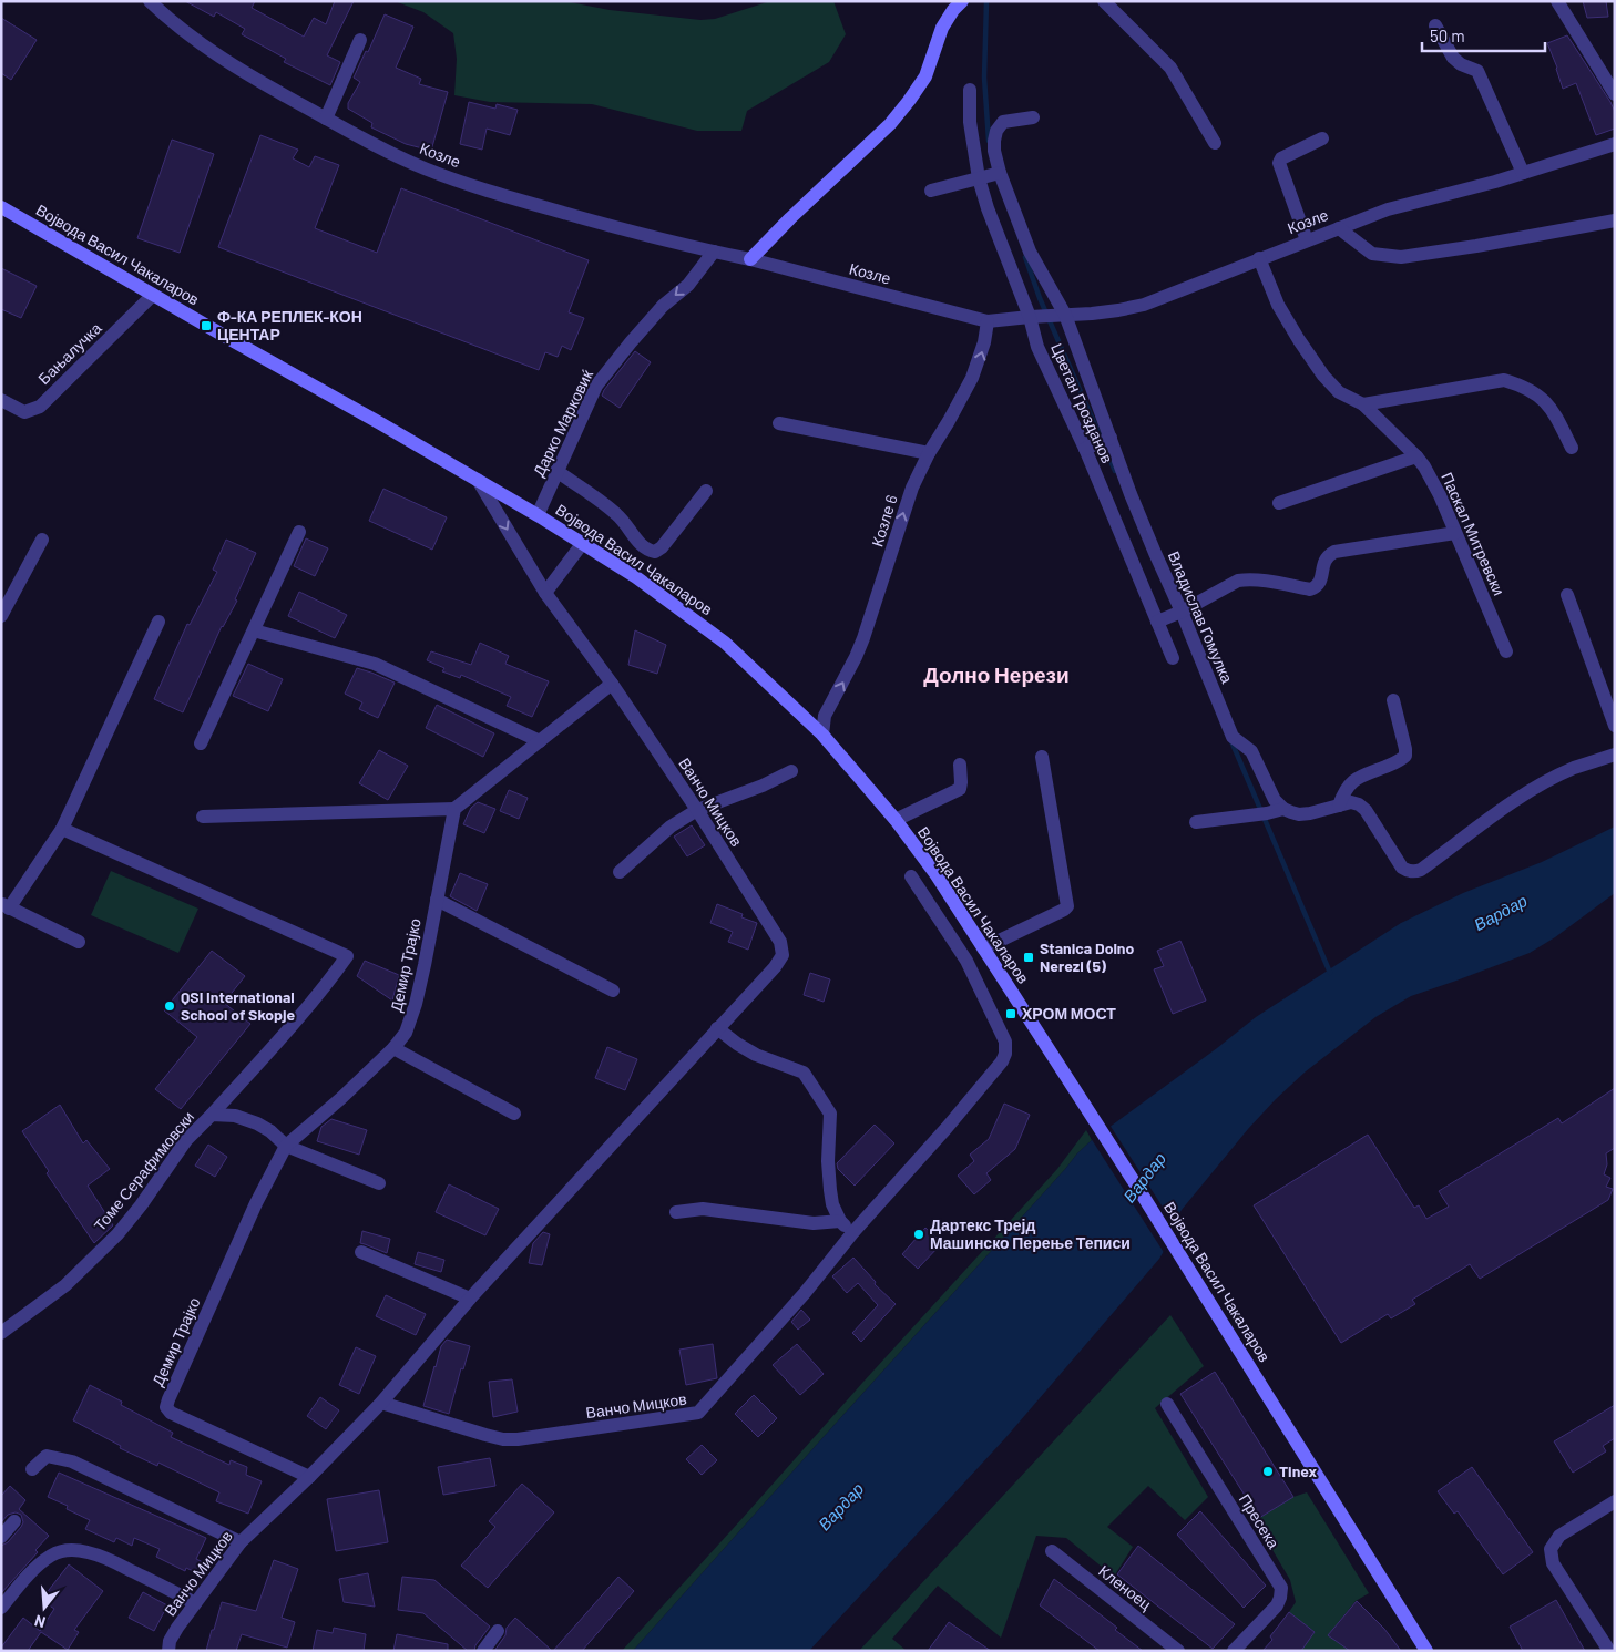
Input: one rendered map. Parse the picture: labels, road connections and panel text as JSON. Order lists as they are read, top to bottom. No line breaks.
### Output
{"streets":{"street":["Козле","Војвода Васил Чакаларов","Бањалучка","Цветан Грозданов","Дарко Марковиќ","Козле 6","Паскал Митревски","Владислав Гомулка","Ванчо Мицков","Демир Трајко","Томе Серафимовски","Пресека","Кленоец"]},"crossings":[["Козле","Цветан Грозданов"],["Козле","Дарко Марковиќ"],["Козле","Козле 6"],["Козле","Паскал Митревски"],["Козле","Владислав Гомулка"],["Војвода Васил Чакаларов","Бањалучка"],["Војвода Васил Чакаларов","Дарко Марковиќ"],["Војвода Васил Чакаларов","Козле 6"],["Војвода Васил Чакаларов","Ванчо Мицков"],["Ванчо Мицков","Демир Трајко"],["Демир Трајко","Томе Серафимовски"]],"one_way":["Дарко Марковиќ","Козле 6"],"districts":["Долно Нерези"],"water":["Вардар"],"places":{"transit":["Ф-КА РЕПЛЕК-КОН ЦЕНТАР","Stanica Dolno Nerezi (5)","ХРОМ МОСТ"],"other":["QSI International School of Skopje","Дартекс Трејд Машинско Перење Теписи","Tinex"]},"scale_bar":"50 m","north":"bottom"}
